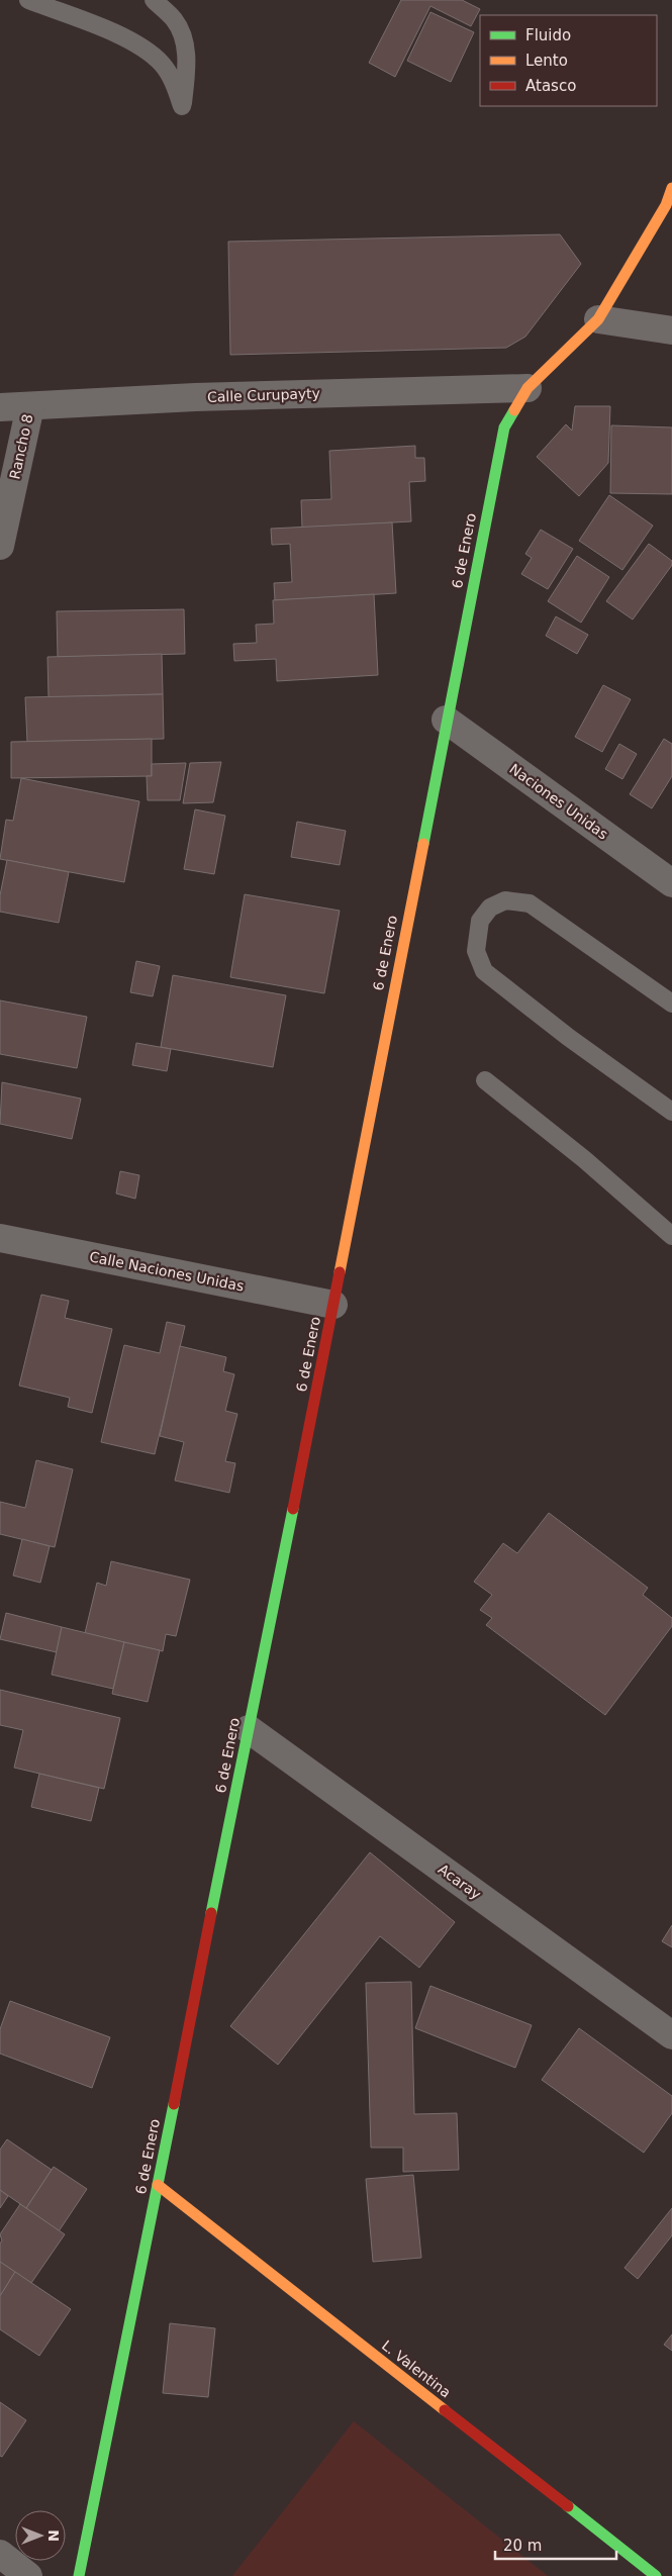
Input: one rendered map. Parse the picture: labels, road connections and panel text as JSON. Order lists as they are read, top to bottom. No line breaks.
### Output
{"streets":{"main road":["6 de Enero","L. Valentina"],"street":["Calle Curupayty","Rancho 8","Naciones Unidas","Calle Naciones Unidas","Acaray"]},"crossings":[["Calle Curupayty","Rancho 8"],["Calle Curupayty","6 de Enero"],["6 de Enero","Naciones Unidas"],["6 de Enero","Calle Naciones Unidas"],["6 de Enero","Acaray"],["6 de Enero","L. Valentina"]],"legend":["Fluido","Lento","Atasco"],"scale_bar":"20 m","north":"right"}
